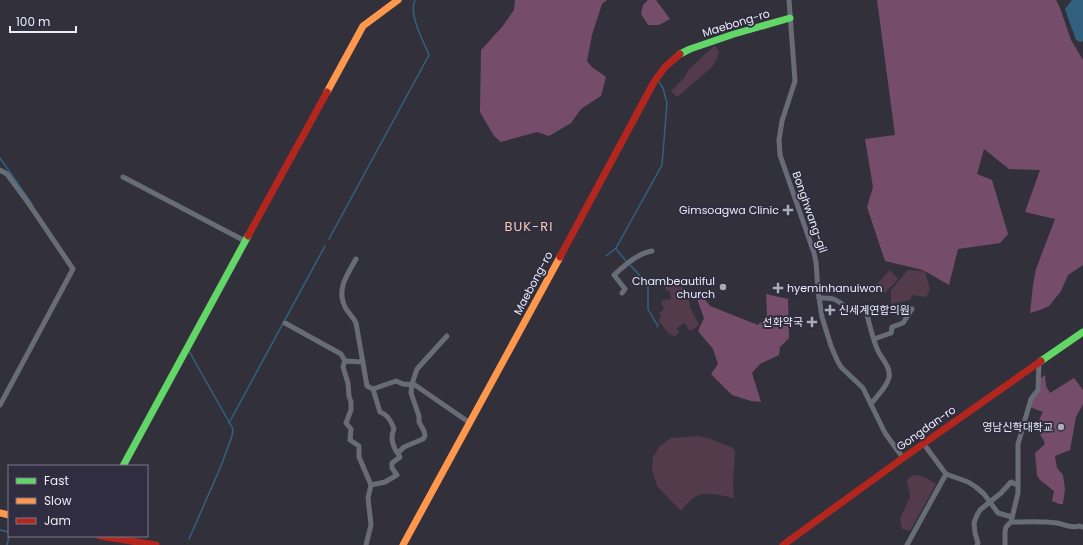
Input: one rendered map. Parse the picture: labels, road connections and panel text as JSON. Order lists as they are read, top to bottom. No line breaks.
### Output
{"streets":{"street":["Maebong-ro","Bonghwang-gil","Gongdan-ro"]},"crossings":[["Maebong-ro","Bonghwang-gil"],["Bonghwang-gil","Gongdan-ro"]],"districts":["BUK-RI"],"places":{"health":["Gimsoagwa Clinic","hyeminhanuiwon","신세계연합의원","선화약국"],"other":["Chambeautiful church","영남신학대학교"]},"legend":["Fast","Slow","Jam"],"scale_bar":"100 m"}
